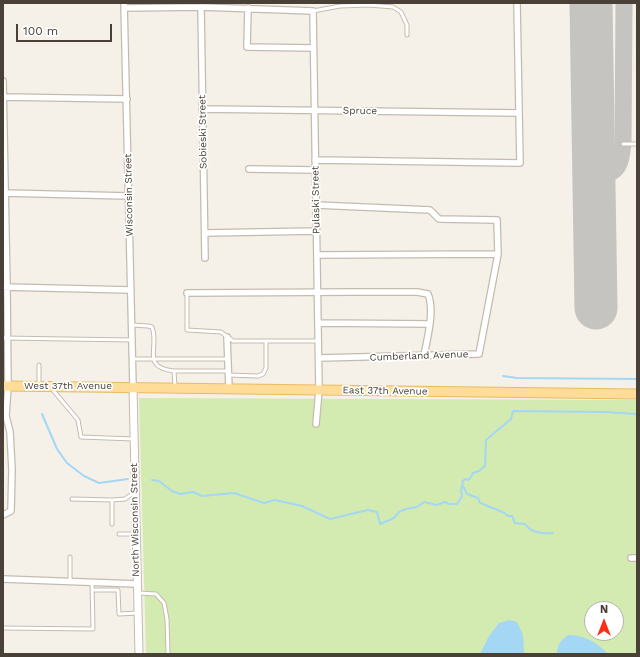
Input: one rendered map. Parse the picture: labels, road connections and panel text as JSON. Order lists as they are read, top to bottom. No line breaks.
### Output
{"streets":{"main road":["West 37th Avenue","East 37th Avenue"],"street":["Spruce","Sobieski Street","Wisconsin Street","Pulaski Street","Cumberland Avenue","North Wisconsin Street"]},"crossings":[["Spruce","Sobieski Street"],["Spruce","Pulaski Street"],["Wisconsin Street","West 37th Avenue"],["Wisconsin Street","East 37th Avenue"],["Wisconsin Street","North Wisconsin Street"],["Pulaski Street","Cumberland Avenue"],["Pulaski Street","East 37th Avenue"],["West 37th Avenue","East 37th Avenue"],["West 37th Avenue","North Wisconsin Street"],["East 37th Avenue","North Wisconsin Street"]],"scale_bar":"100 m","north":"top"}
